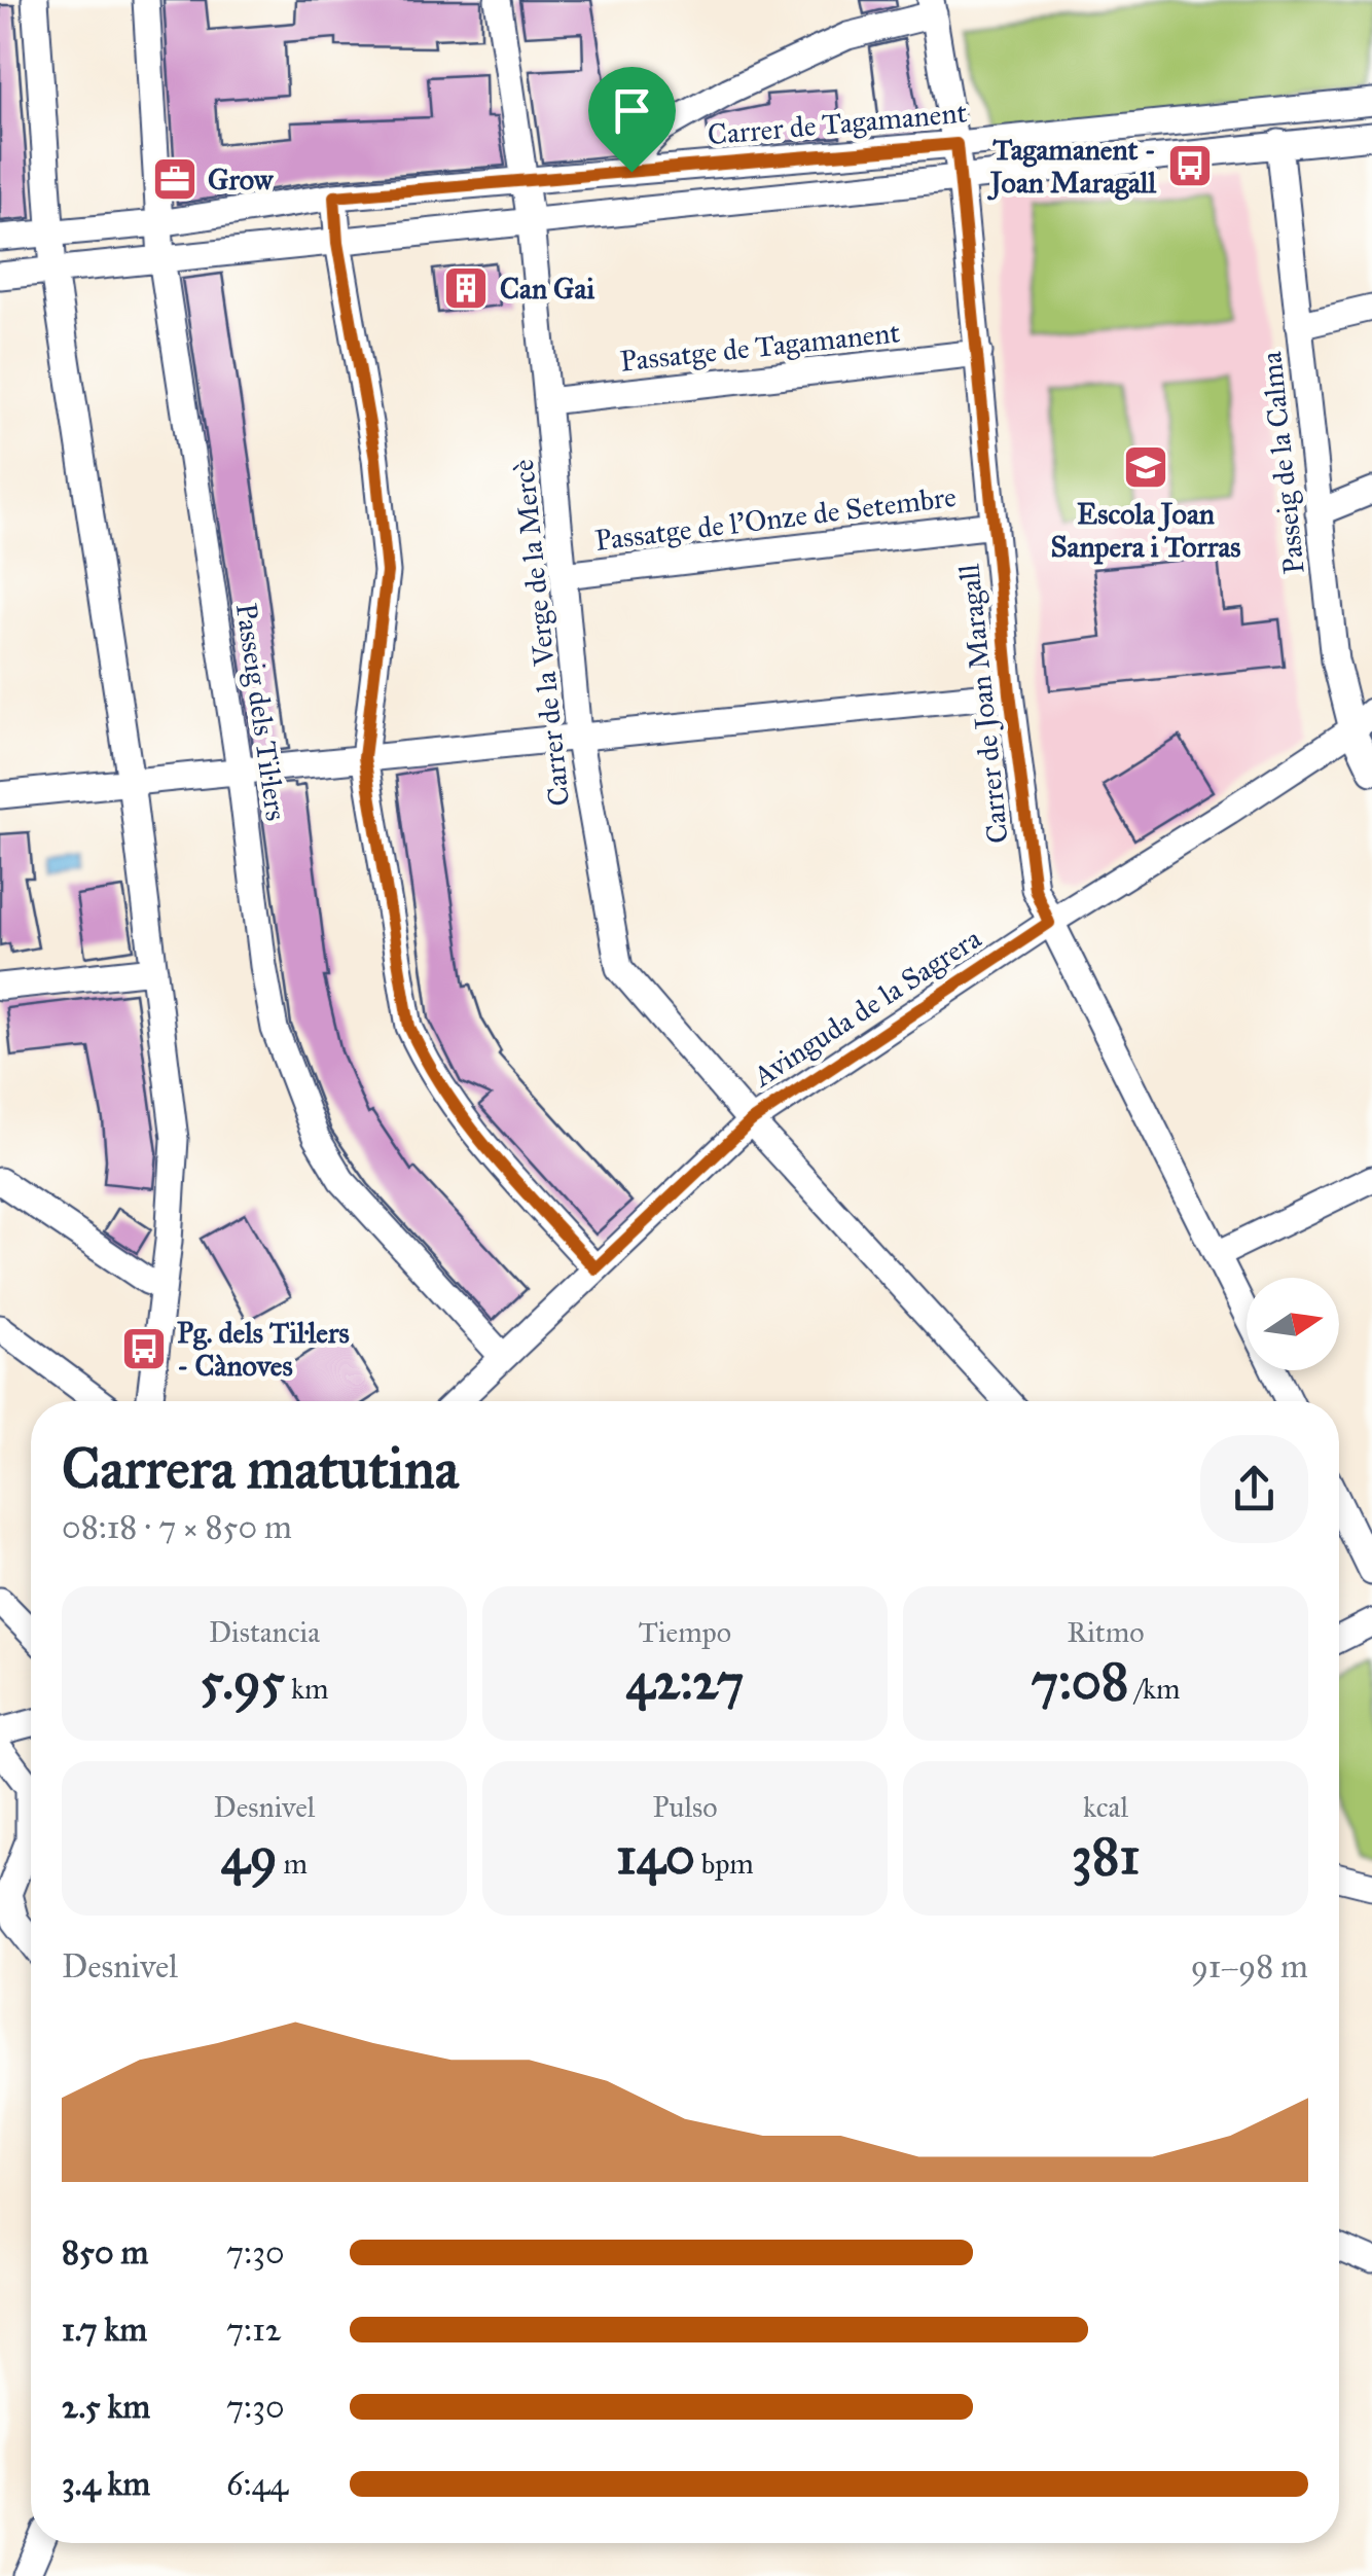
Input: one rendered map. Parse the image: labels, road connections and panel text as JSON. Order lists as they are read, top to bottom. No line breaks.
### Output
{"streets":{"street":["Carrer de Tagamanent","Passatge de Tagamanent","Passeig de la Calma","Passatge de l'Onze de Setembre","Carrer de la Verge de la Mercè","Carrer de Joan Maragall","Passeig dels Til·lers","Avinguda de la Sagrera"]},"crossings":[["Carrer de Tagamanent","Carrer de la Verge de la Mercè"],["Carrer de Tagamanent","Carrer de Joan Maragall"],["Carrer de Tagamanent","Passeig dels Til·lers"],["Passatge de Tagamanent","Carrer de la Verge de la Mercè"],["Passatge de Tagamanent","Carrer de Joan Maragall"],["Passeig de la Calma","Avinguda de la Sagrera"],["Passatge de l'Onze de Setembre","Carrer de la Verge de la Mercè"],["Passatge de l'Onze de Setembre","Carrer de Joan Maragall"],["Carrer de la Verge de la Mercè","Avinguda de la Sagrera"],["Carrer de Joan Maragall","Avinguda de la Sagrera"],["Passeig dels Til·lers","Avinguda de la Sagrera"]],"places":{"bus stop":["Tagamanent - Joan Maragall","Pg. dels Til·lers - Cànoves"],"office":["Grow"],"building":["Can Gai"],"school or university":["Escola Joan Sanpera i Torras"]},"north":"right","page":{"heading":["Carrera matutina","08:18 · 7 × 850 m"],"stats":[["Distancia","5.95 km"],["Tiempo","42:27"],["Ritmo","7:08 /km"],["Desnivel","49 m"],["Pulso","140 bpm"],["kcal","381"]],"chart":["Desnivel","91–98 m"],"list":[{"name":"850 m","note":"7:30"},{"name":"1.7 km","note":"7:12"},{"name":"2.5 km","note":"7:30"},{"name":"3.4 km","note":"6:44"}]}}
